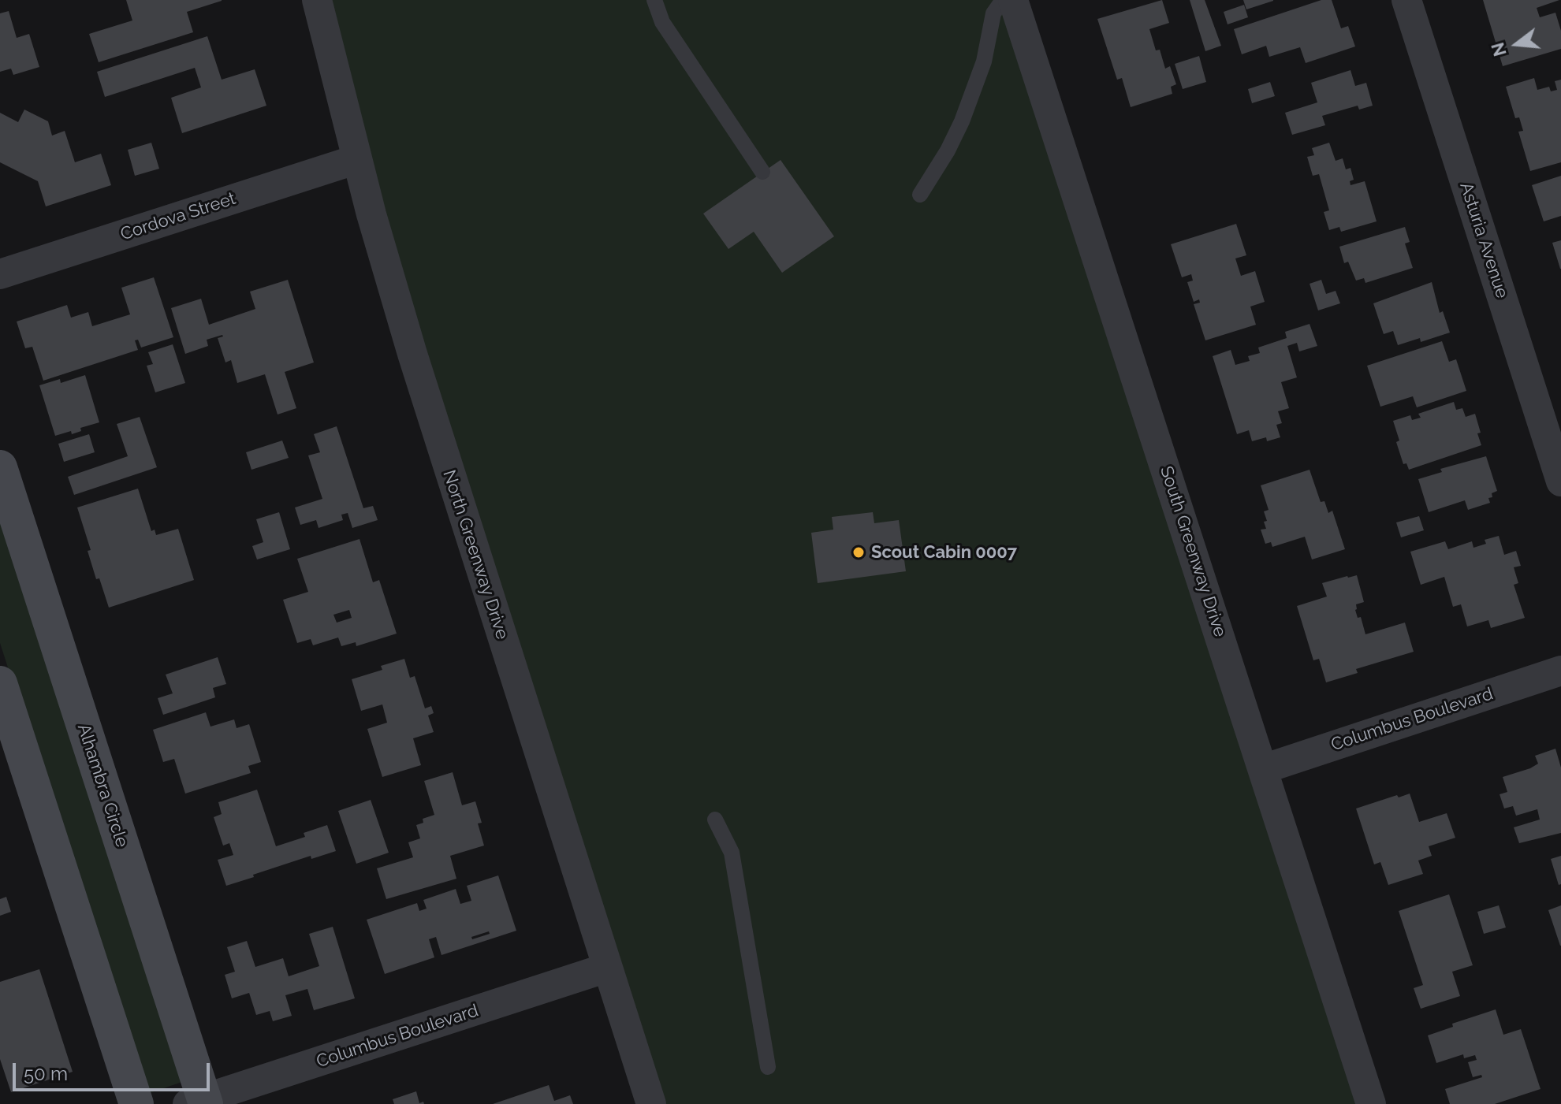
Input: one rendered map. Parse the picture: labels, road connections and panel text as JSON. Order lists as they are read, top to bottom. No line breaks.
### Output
{"streets":{"street":["Cordova Street","Asturia Avenue","South Greenway Drive","North Greenway Drive","Columbus Boulevard","Alhambra Circle"]},"crossings":[["Cordova Street","North Greenway Drive"],["South Greenway Drive","Columbus Boulevard"],["North Greenway Drive","Columbus Boulevard"],["Columbus Boulevard","Alhambra Circle"]],"places":["Scout Cabin 0007"],"scale_bar":"50 m","north":"left"}
